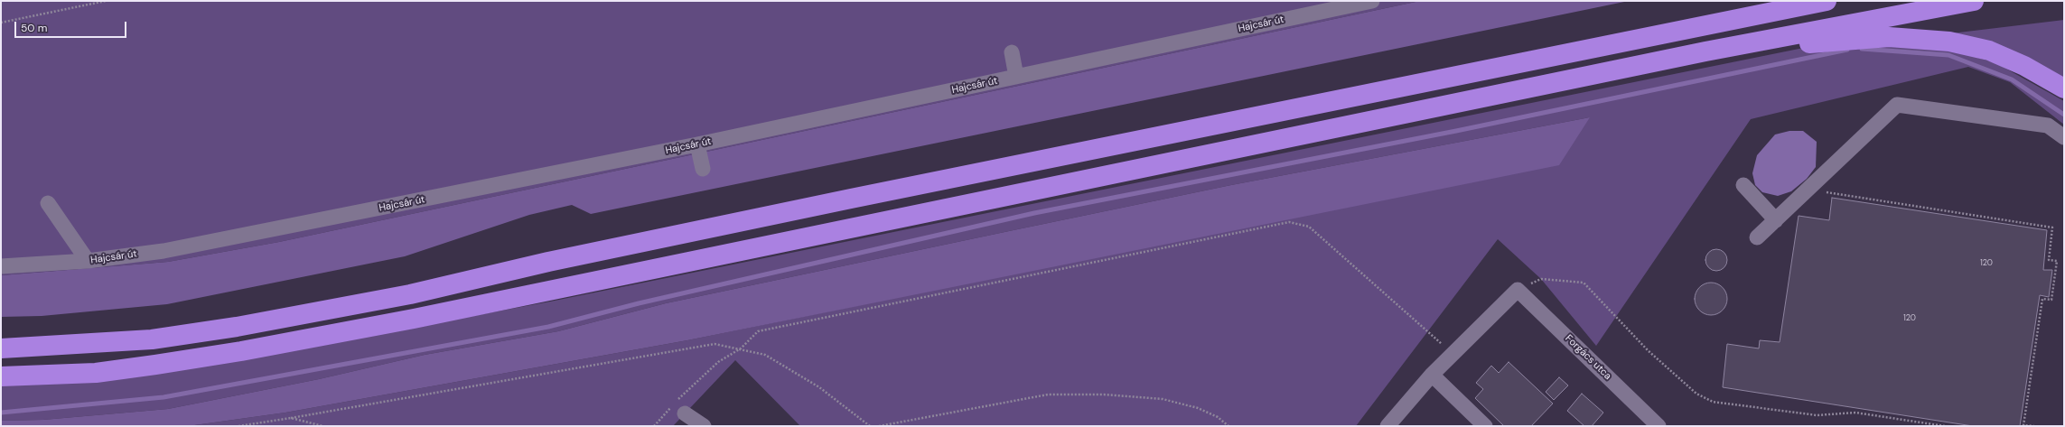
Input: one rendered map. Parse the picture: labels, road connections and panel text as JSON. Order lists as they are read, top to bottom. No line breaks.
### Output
{"streets":{"street":["Hajcsár út","Forgács utca"]},"house_numbers":["120","120"],"scale_bar":"50 m"}
